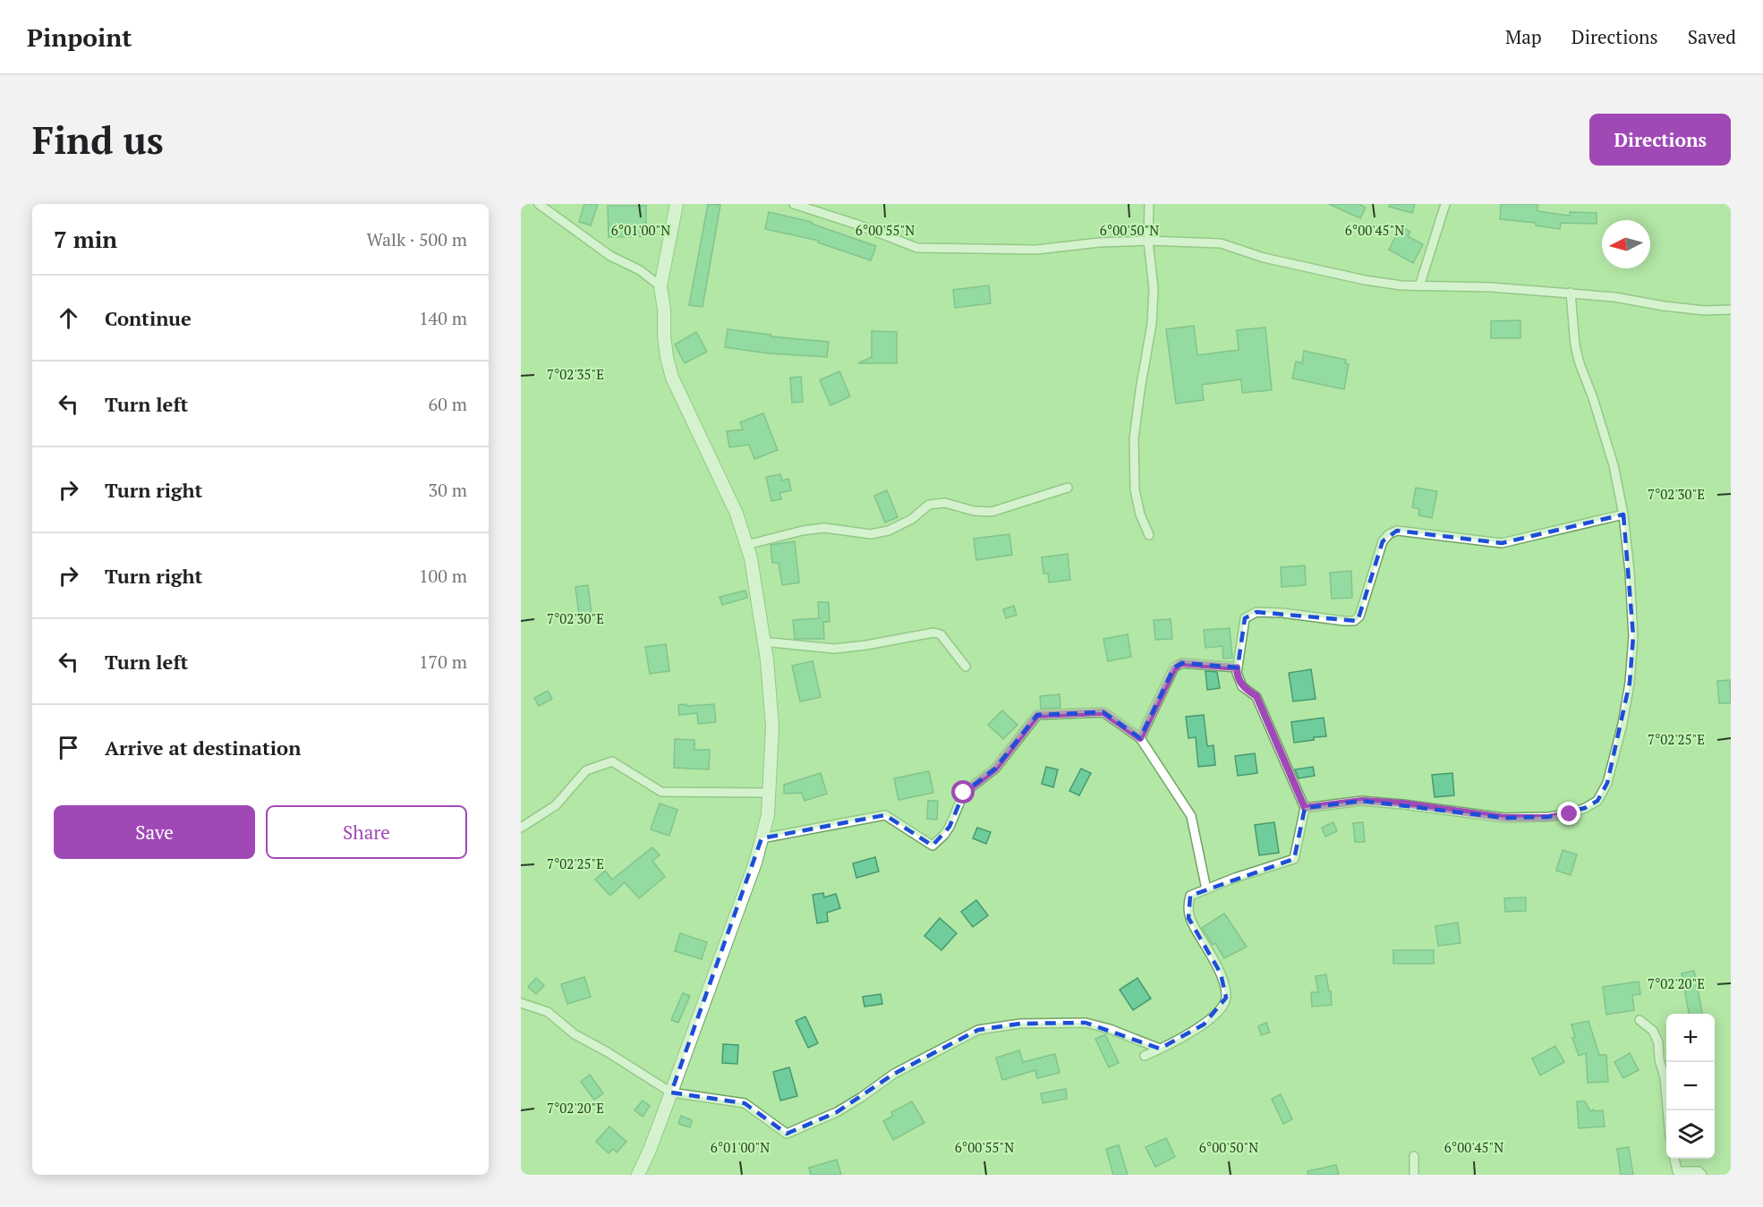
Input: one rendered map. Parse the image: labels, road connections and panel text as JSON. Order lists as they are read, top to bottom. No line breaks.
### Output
{"north":"left","page":{"header":"Pinpoint","nav":["Map","Directions","Saved"],"buttons":["Directions",["Save","Share"]],"title":"Find us","heading":["7 min","Walk · 500 m"],"list":[["Continue","140 m"],["Turn left","60 m"],["Turn right","30 m"],["Turn right","100 m"],["Turn left","170 m"],"Arrive at destination"],"map_buttons":["+","−"]},"coordinates":["6°01'00\"N","6°00'55\"N","6°00'50\"N","6°00'45\"N","7°02'35\"E","7°02'30\"E","7°02'25\"E","7°02'20\"E"]}
